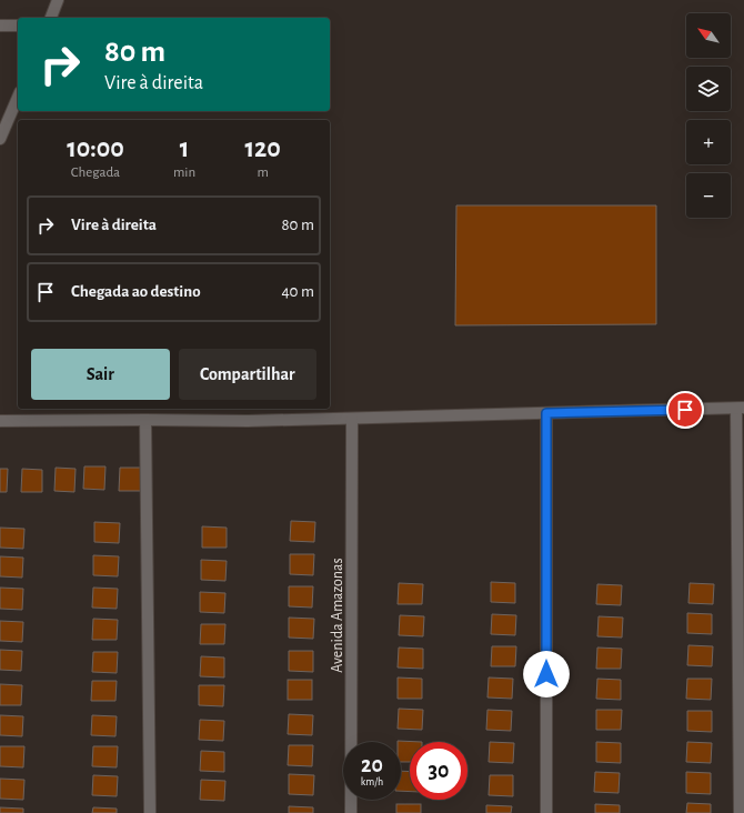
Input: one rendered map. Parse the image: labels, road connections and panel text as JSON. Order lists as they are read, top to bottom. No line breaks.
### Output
{"streets":{"street":["Avenida Amazonas"]},"north":"top left","page":{"map_buttons":["+","−"],"turn":["80 m","Vire à direita"],"eta":["10:00","Chegada","1","min","120","m"],"list":[{"name":"Vire à direita","value":"80 m"},{"name":"Chegada ao destino","value":"40 m"}],"buttons":["Sair","Compartilhar"],"speed":"20 km/h","limit":"30"}}
